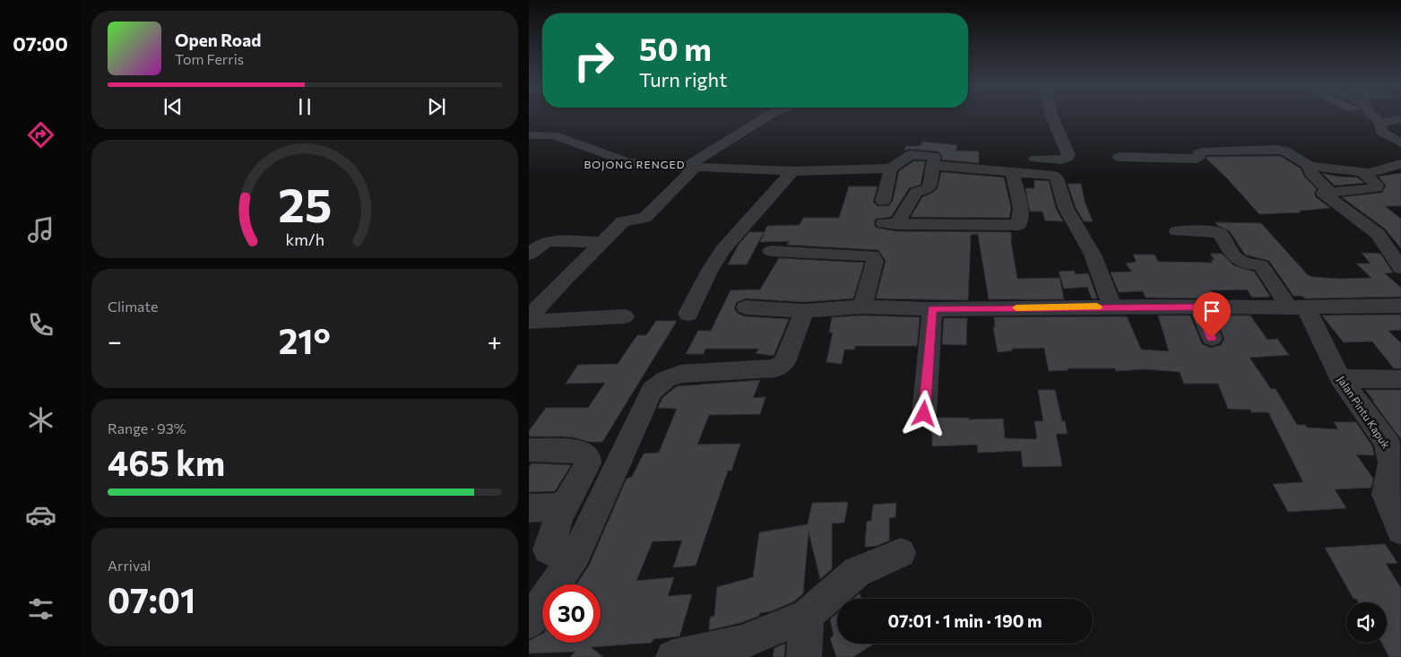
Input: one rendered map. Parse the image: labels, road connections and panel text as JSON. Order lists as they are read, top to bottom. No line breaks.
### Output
{"streets":{"street":["Jalan Pintu Kapuk"]},"districts":["BOJONG RENGED"],"page":{"tabs":"07:00","turn":["50 m","Turn right"],"song":["Open Road","Tom Ferris"],"tile":["Climate",["Range · 93%","465 km"],["Arrival","07:01"]],"heat":["−","21°","+"],"limit":"30","trip":"07:01 · 1 min · 190 m","gauge":["25","km/h"]}}
